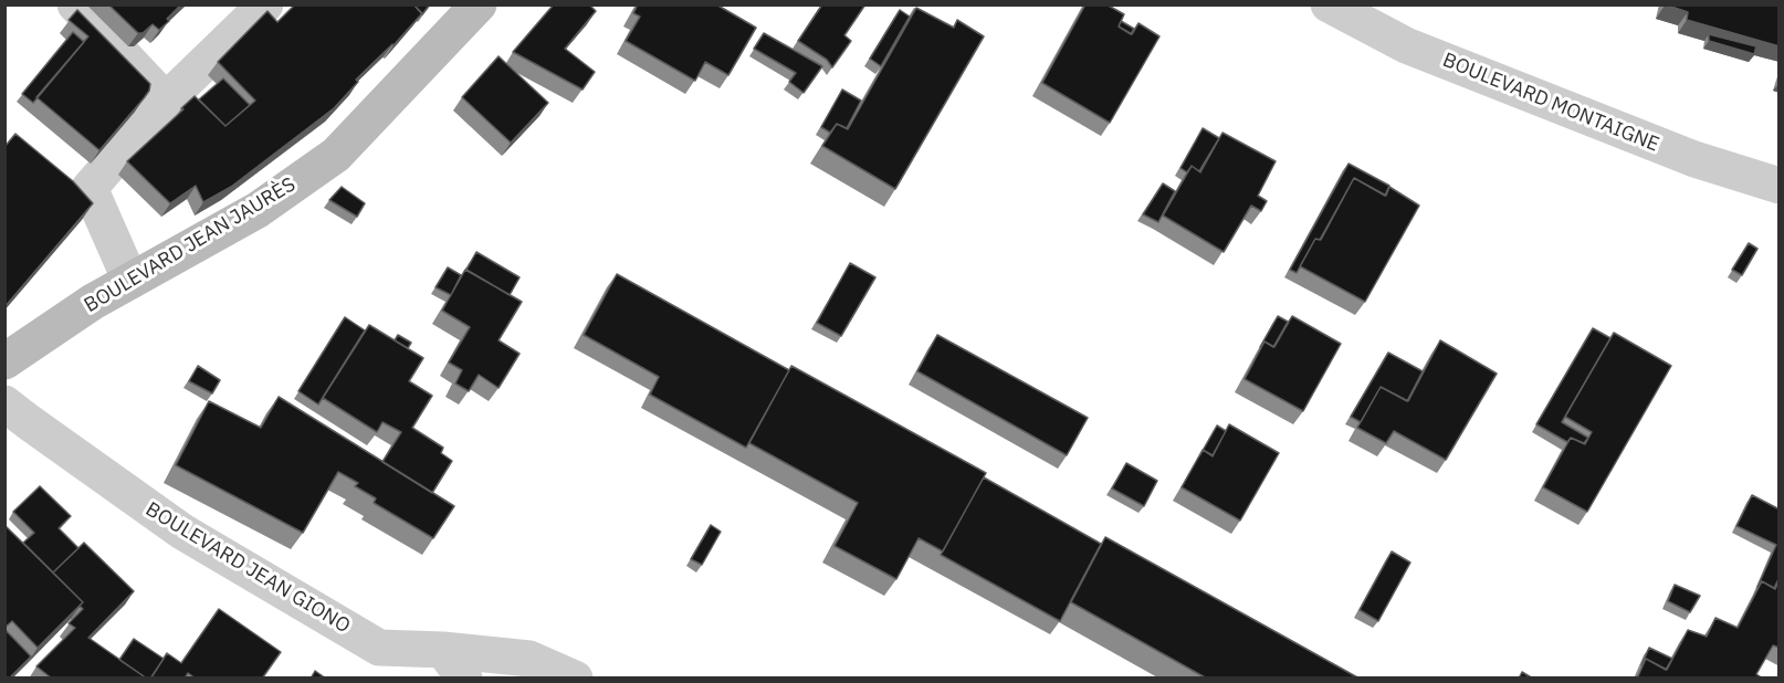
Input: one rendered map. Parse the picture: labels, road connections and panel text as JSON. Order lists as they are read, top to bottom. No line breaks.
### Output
{"streets":{"street":["BOULEVARD MONTAIGNE","BOULEVARD JEAN JAURÈS","BOULEVARD JEAN GIONO"]}}
